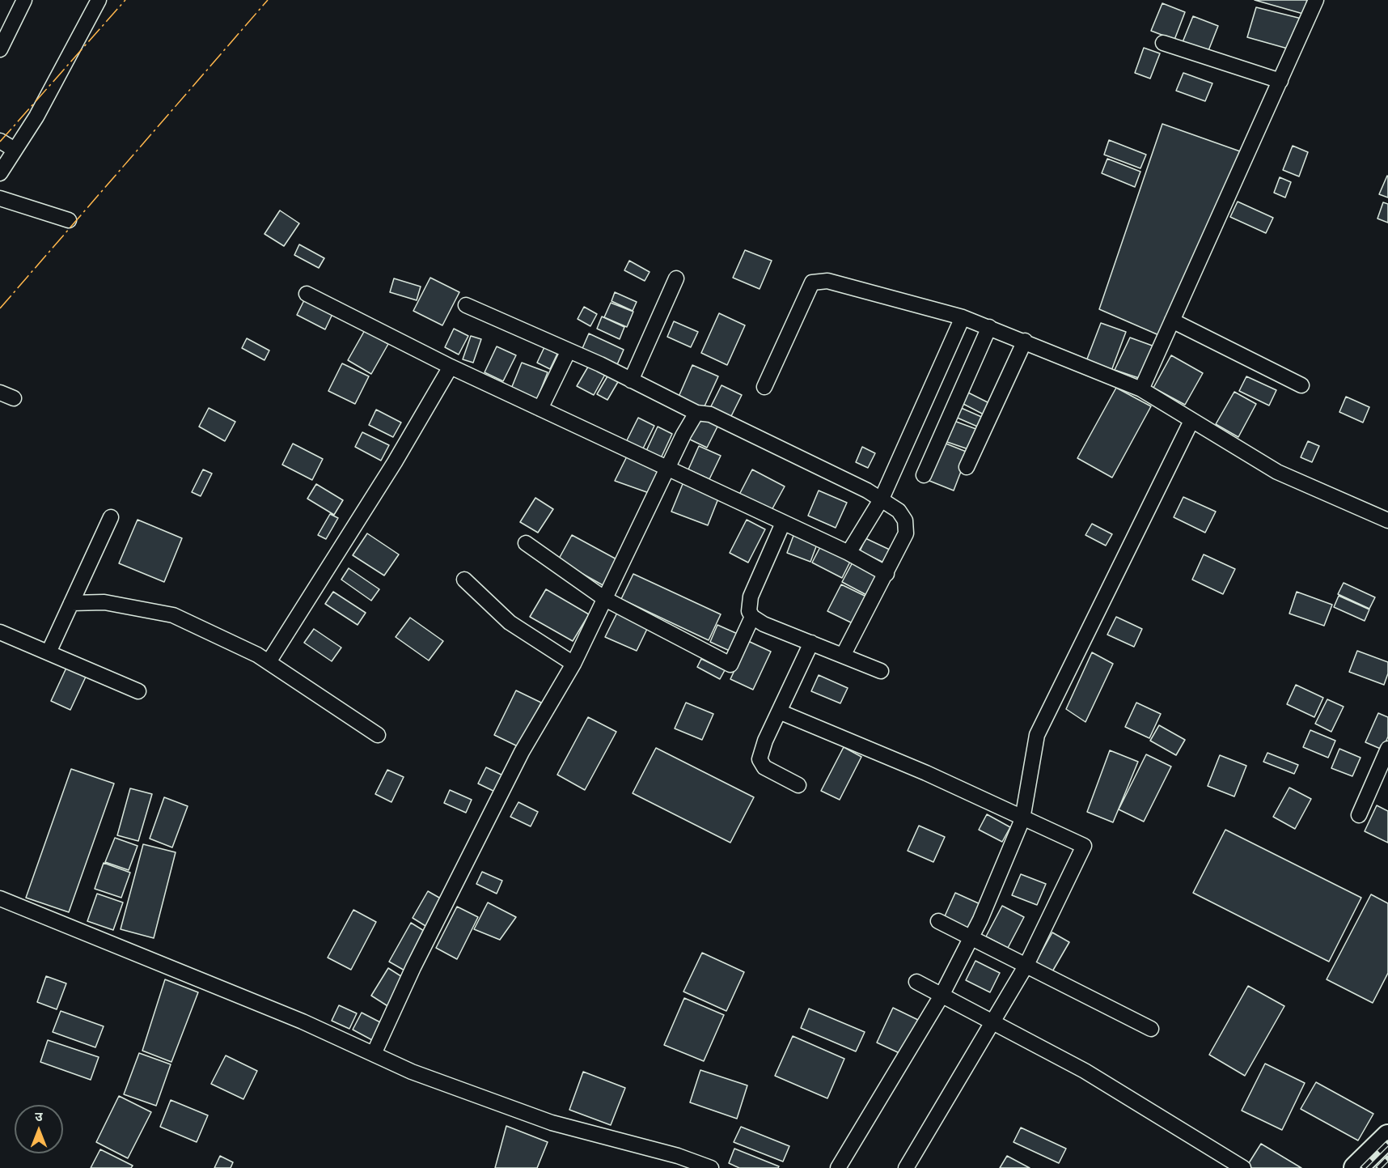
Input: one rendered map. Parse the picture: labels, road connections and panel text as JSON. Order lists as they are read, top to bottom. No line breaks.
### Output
{"north":"top"}
